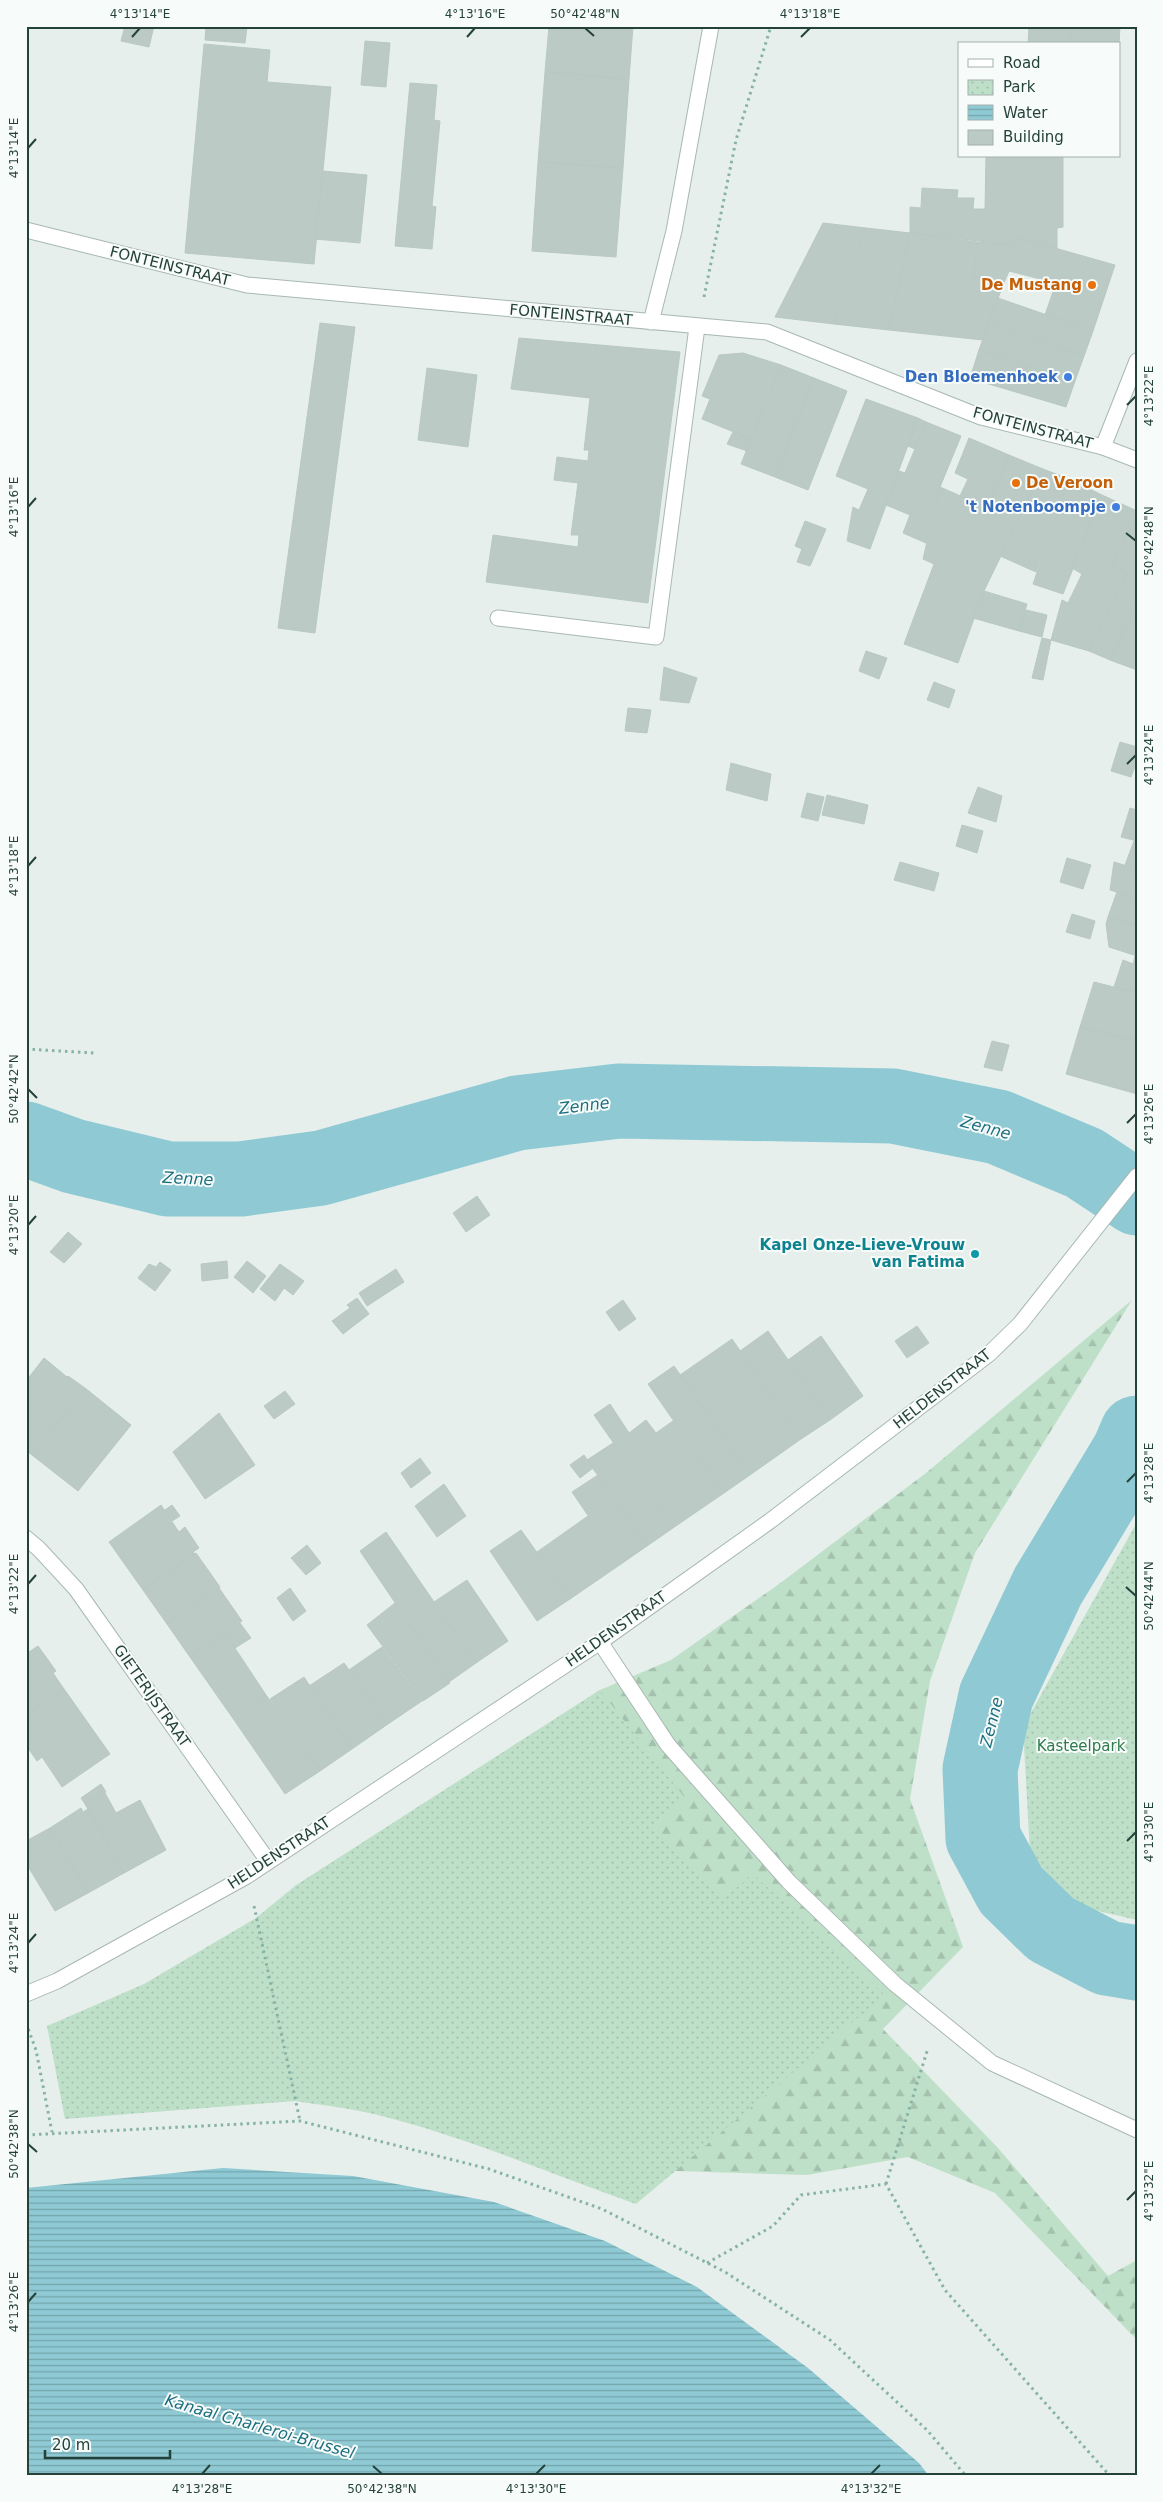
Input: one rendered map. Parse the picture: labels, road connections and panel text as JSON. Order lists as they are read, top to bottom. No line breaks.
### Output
{"streets":{"street":["FONTEINSTRAAT","HELDENSTRAAT","GIETERIJSTRAAT"]},"crossings":[["HELDENSTRAAT","GIETERIJSTRAAT"]],"water":["Zenne","Kanaal Charleroi-Brussel"],"parks":["Kasteelpark"],"places":["De Mustang","Den Bloemenhoek","De Veroon","'t Notenboompje","Kapel Onze-Lieve-Vrouw van Fatima"],"legend":["Road","Park","Water","Building"],"scale_bar":"20 m","coordinates":["4°13'14\"E","4°13'16\"E","50°42'48\"N","4°13'18\"E","4°13'22\"E","4°13'24\"E","50°42'42\"N","4°13'26\"E","4°13'20\"E","4°13'28\"E","50°42'44\"N","4°13'30\"E","50°42'38\"N","4°13'32\"E"]}
